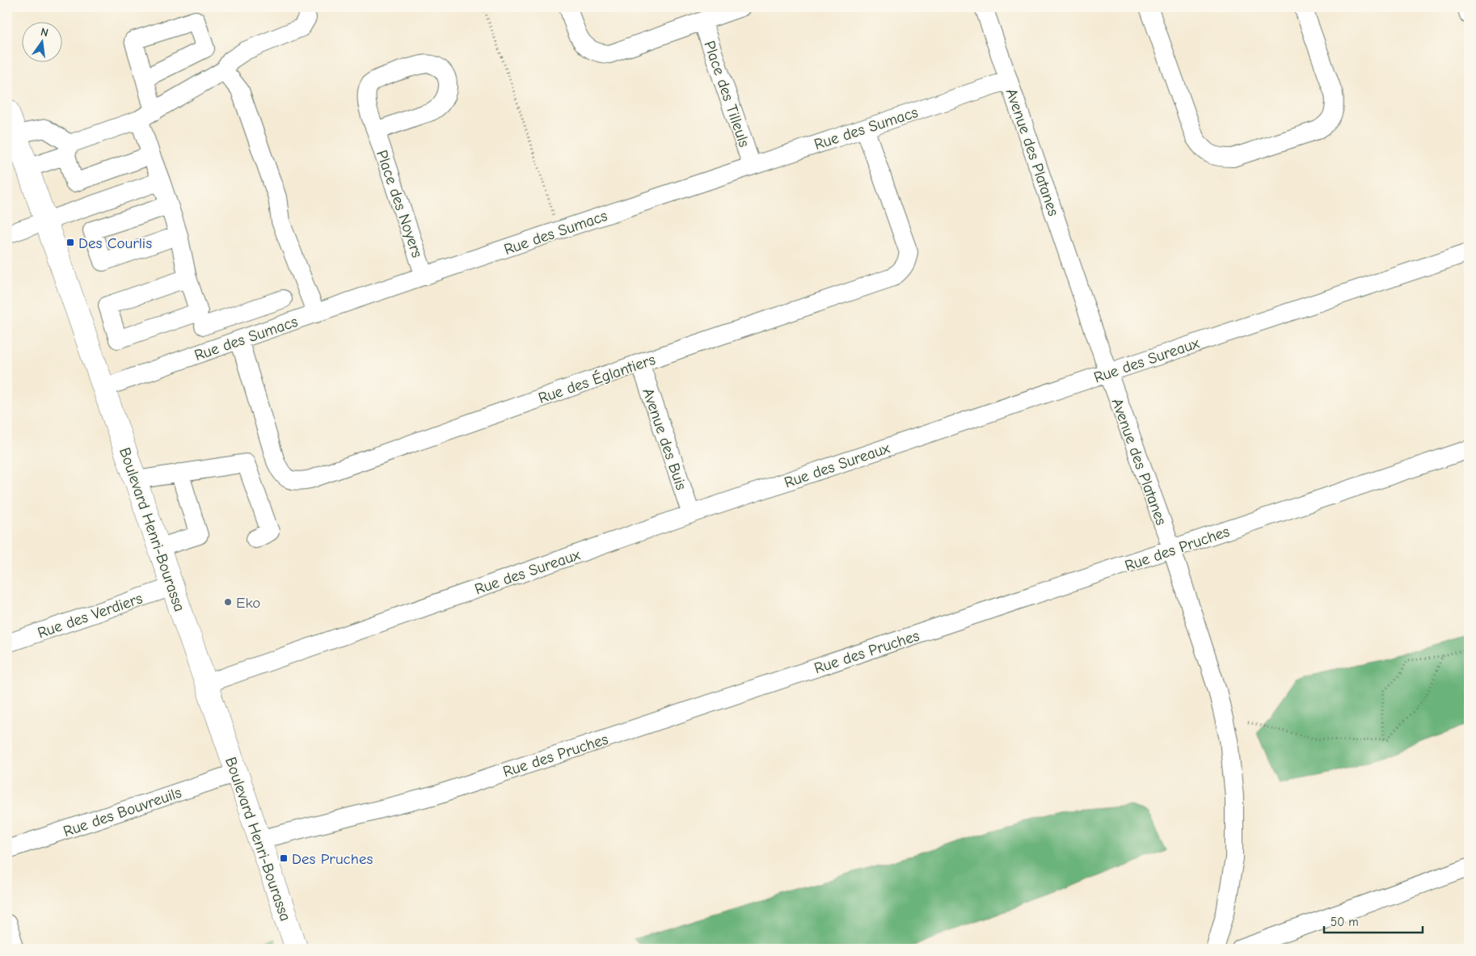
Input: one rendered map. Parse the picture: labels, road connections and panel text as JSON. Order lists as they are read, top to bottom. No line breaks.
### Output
{"streets":{"main road":["Boulevard Henri-Bourassa"],"street":["Place des Tilleuls","Rue des Sumacs","Avenue des Platanes","Place des Noyers","Rue des Sureaux","Rue des Églantiers","Avenue des Buis","Rue des Pruches","Rue des Verdiers","Rue des Bouvreuils"]},"crossings":[["Place des Tilleuls","Rue des Sumacs"],["Rue des Sumacs","Avenue des Platanes"],["Rue des Sumacs","Place des Noyers"],["Rue des Sumacs","Rue des Églantiers"],["Rue des Sumacs","Boulevard Henri-Bourassa"],["Avenue des Platanes","Rue des Sureaux"],["Avenue des Platanes","Rue des Pruches"],["Rue des Sureaux","Avenue des Buis"],["Rue des Sureaux","Boulevard Henri-Bourassa"],["Rue des Églantiers","Avenue des Buis"],["Boulevard Henri-Bourassa","Rue des Pruches"],["Boulevard Henri-Bourassa","Rue des Verdiers"],["Boulevard Henri-Bourassa","Rue des Bouvreuils"]],"places":{"transit":["Des Courlis","Des Pruches"],"other":["Eko"]},"scale_bar":"50 m","north":"top"}
